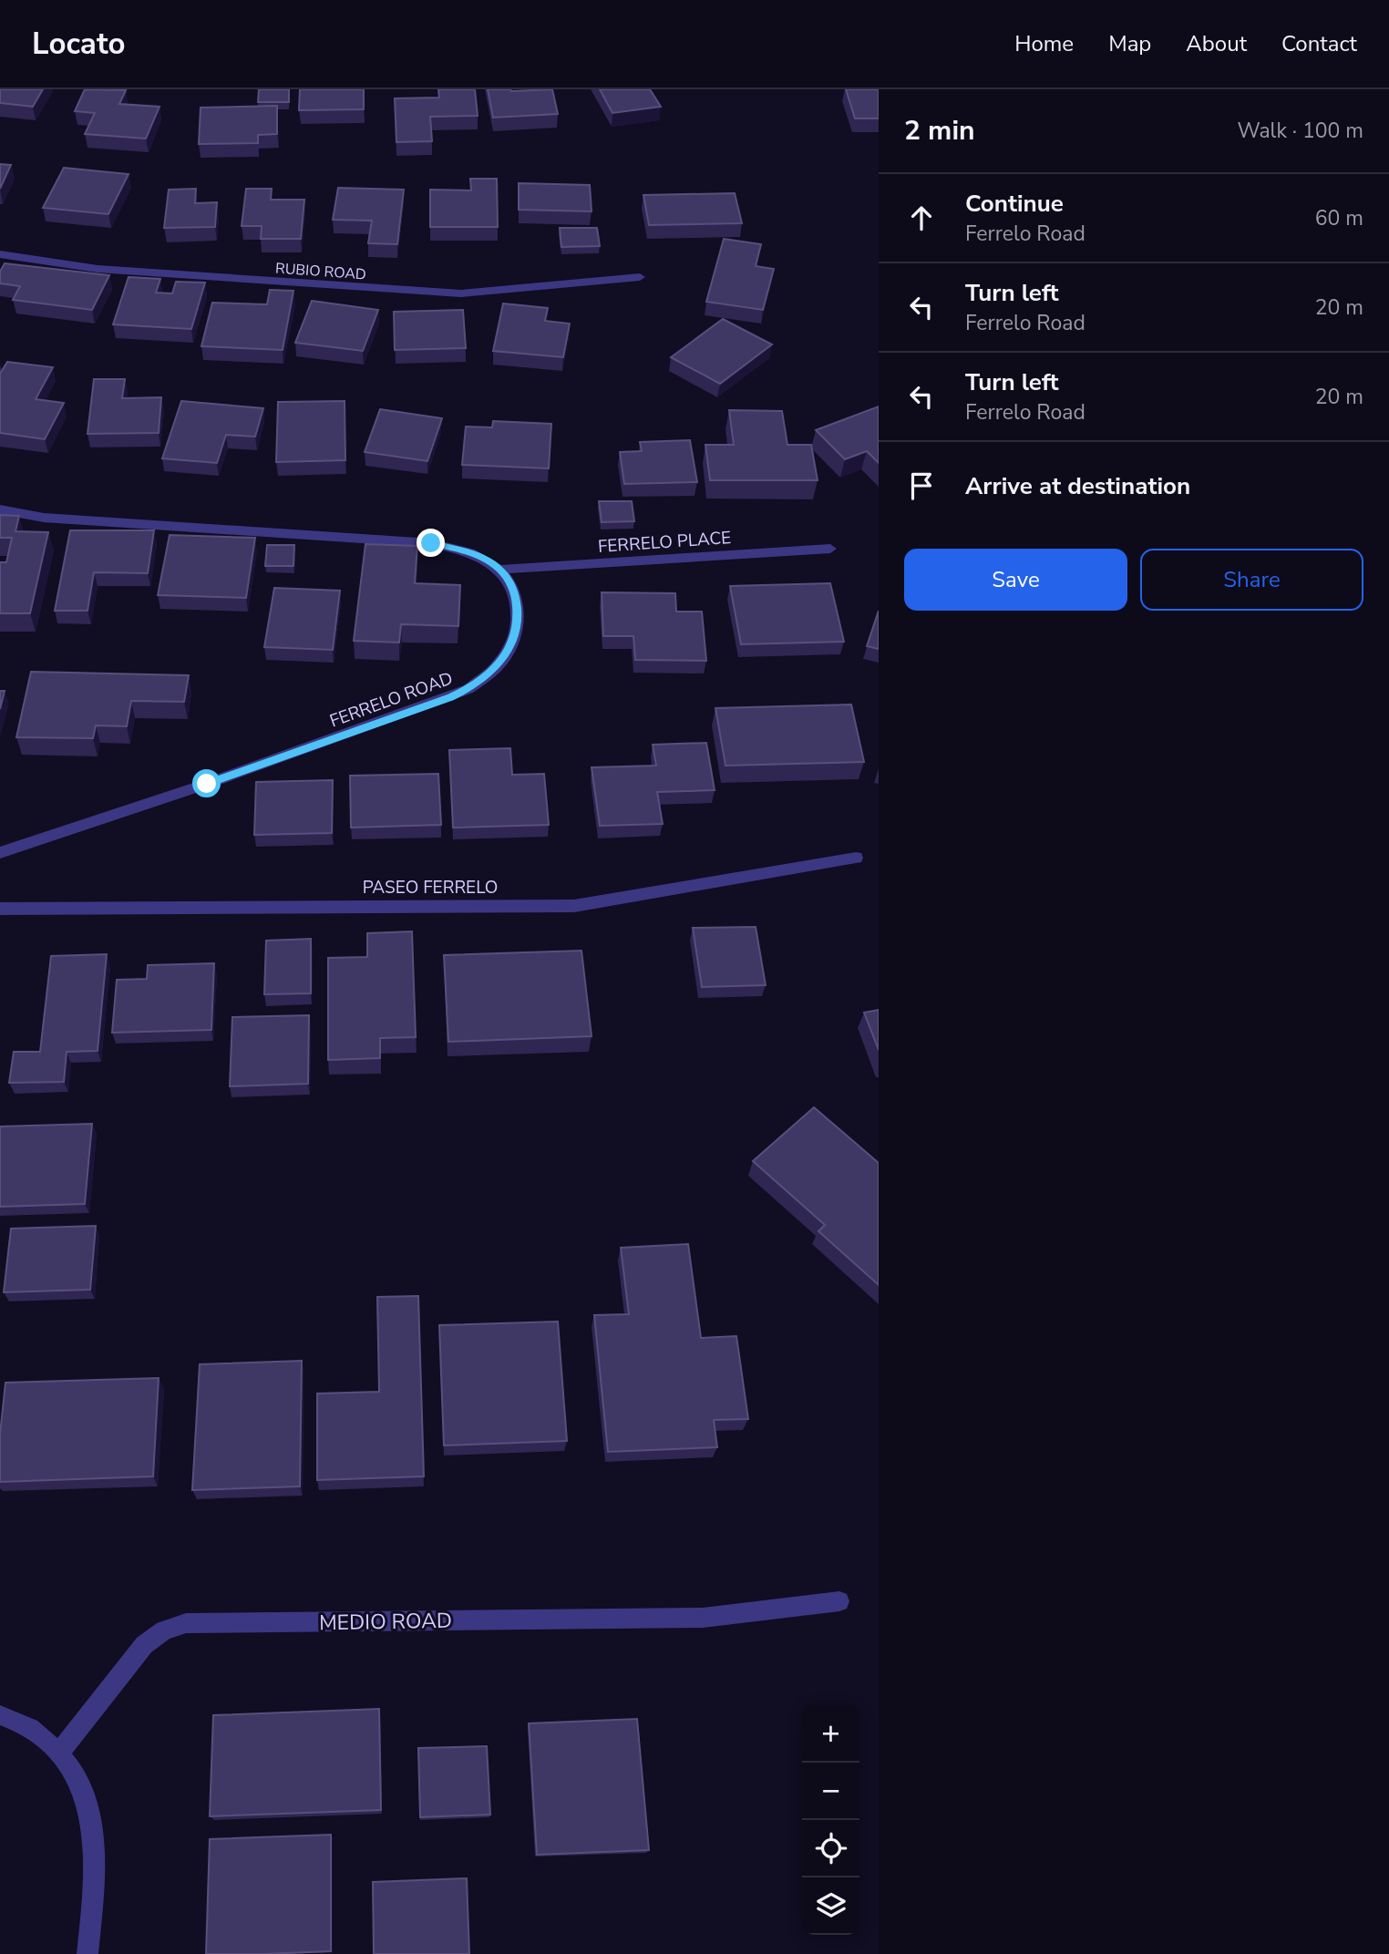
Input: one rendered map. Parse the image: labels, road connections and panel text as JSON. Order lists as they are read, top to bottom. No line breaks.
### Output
{"streets":{"street":["RUBIO ROAD","FERRELO PLACE","FERRELO ROAD","PASEO FERRELO","MEDIO ROAD"]},"crossings":[["FERRELO PLACE","FERRELO ROAD"]],"page":{"header":"Locato","nav":["Home","Map","About","Contact"],"heading":["2 min","Walk · 100 m"],"list":[["Continue","Ferrelo Road","60 m"],["Turn left","Ferrelo Road","20 m"],["Turn left","Ferrelo Road","20 m"],"Arrive at destination"],"buttons":["Save","Share"],"map_buttons":["+","−"]}}
